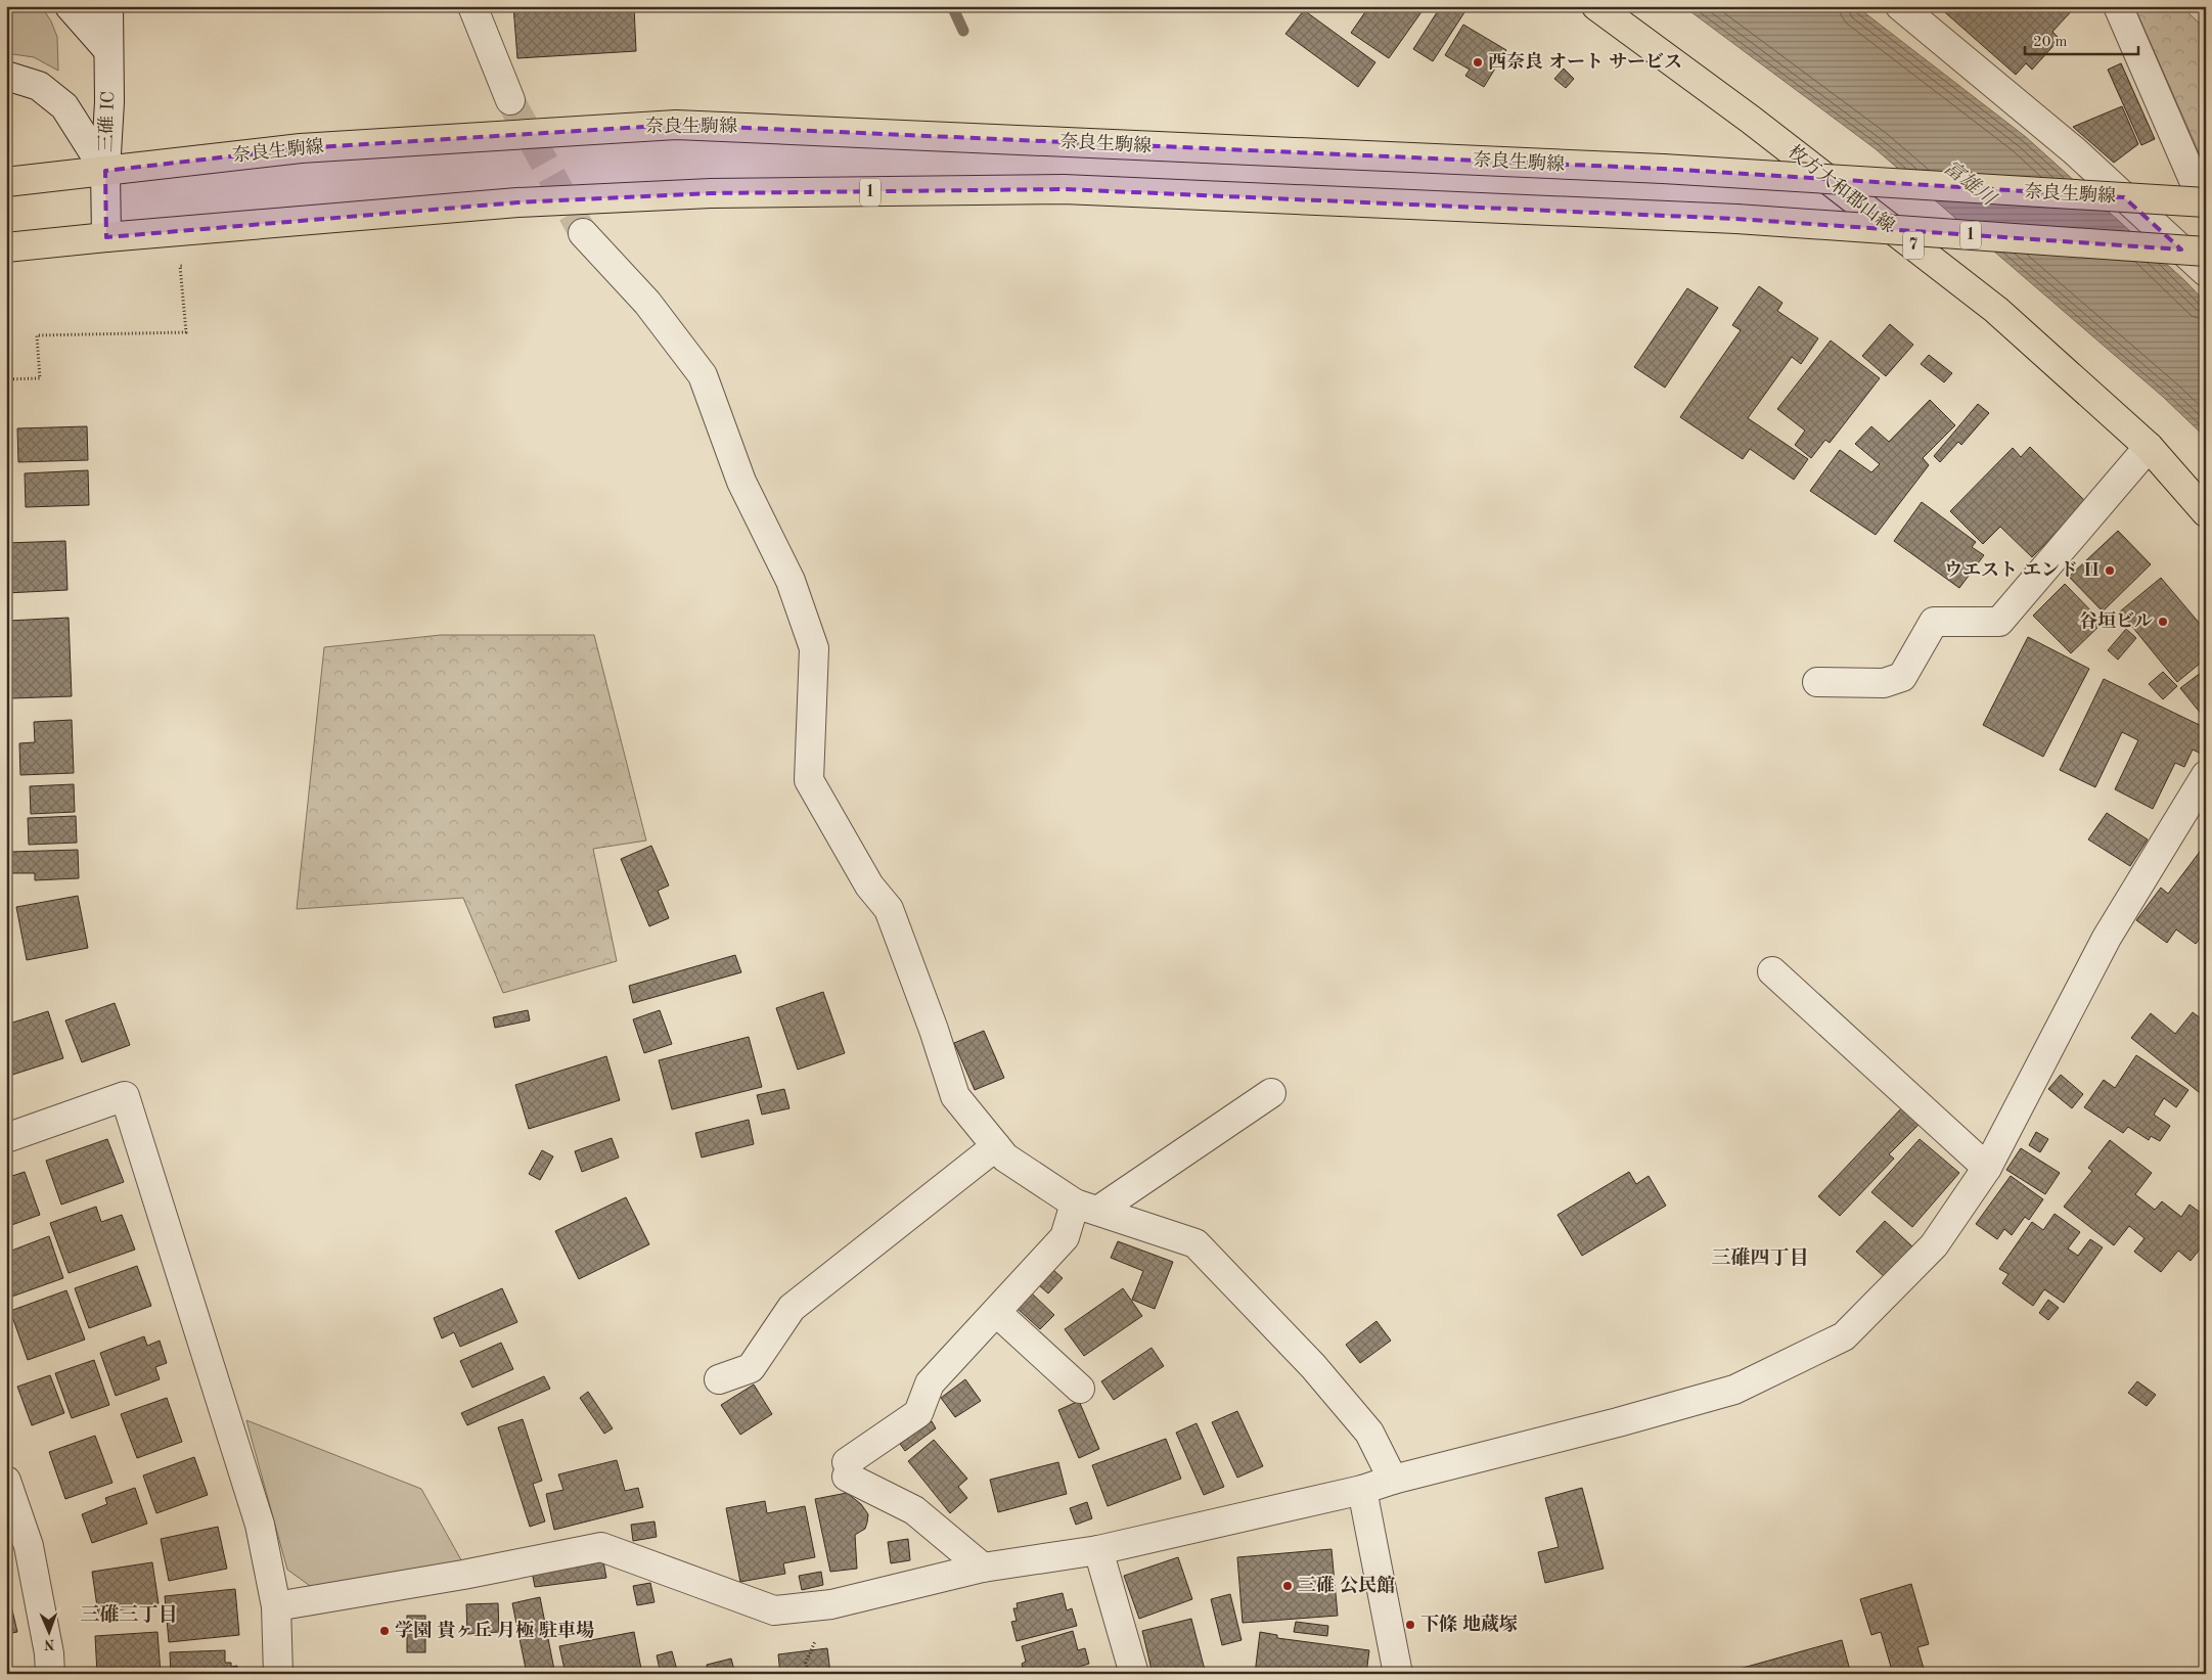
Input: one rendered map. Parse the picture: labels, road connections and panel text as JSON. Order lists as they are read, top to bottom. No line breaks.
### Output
{"streets":{"main road":["奈良生駒線","枚方大和郡山線","1","7"],"street":["三碓 IC"]},"crossings":[["三碓 IC","奈良生駒線"],["三碓 IC","1"]],"districts":["三碓四丁目","三碓三丁目"],"water":["富雄川"],"places":["西奈良 オート サービス","ウエスト エンド II","谷垣ビル","三碓 公民館","下條 地蔵塚","学園 貴ヶ丘 月極 駐車場"],"scale_bar":"20 m","north":"bottom"}
